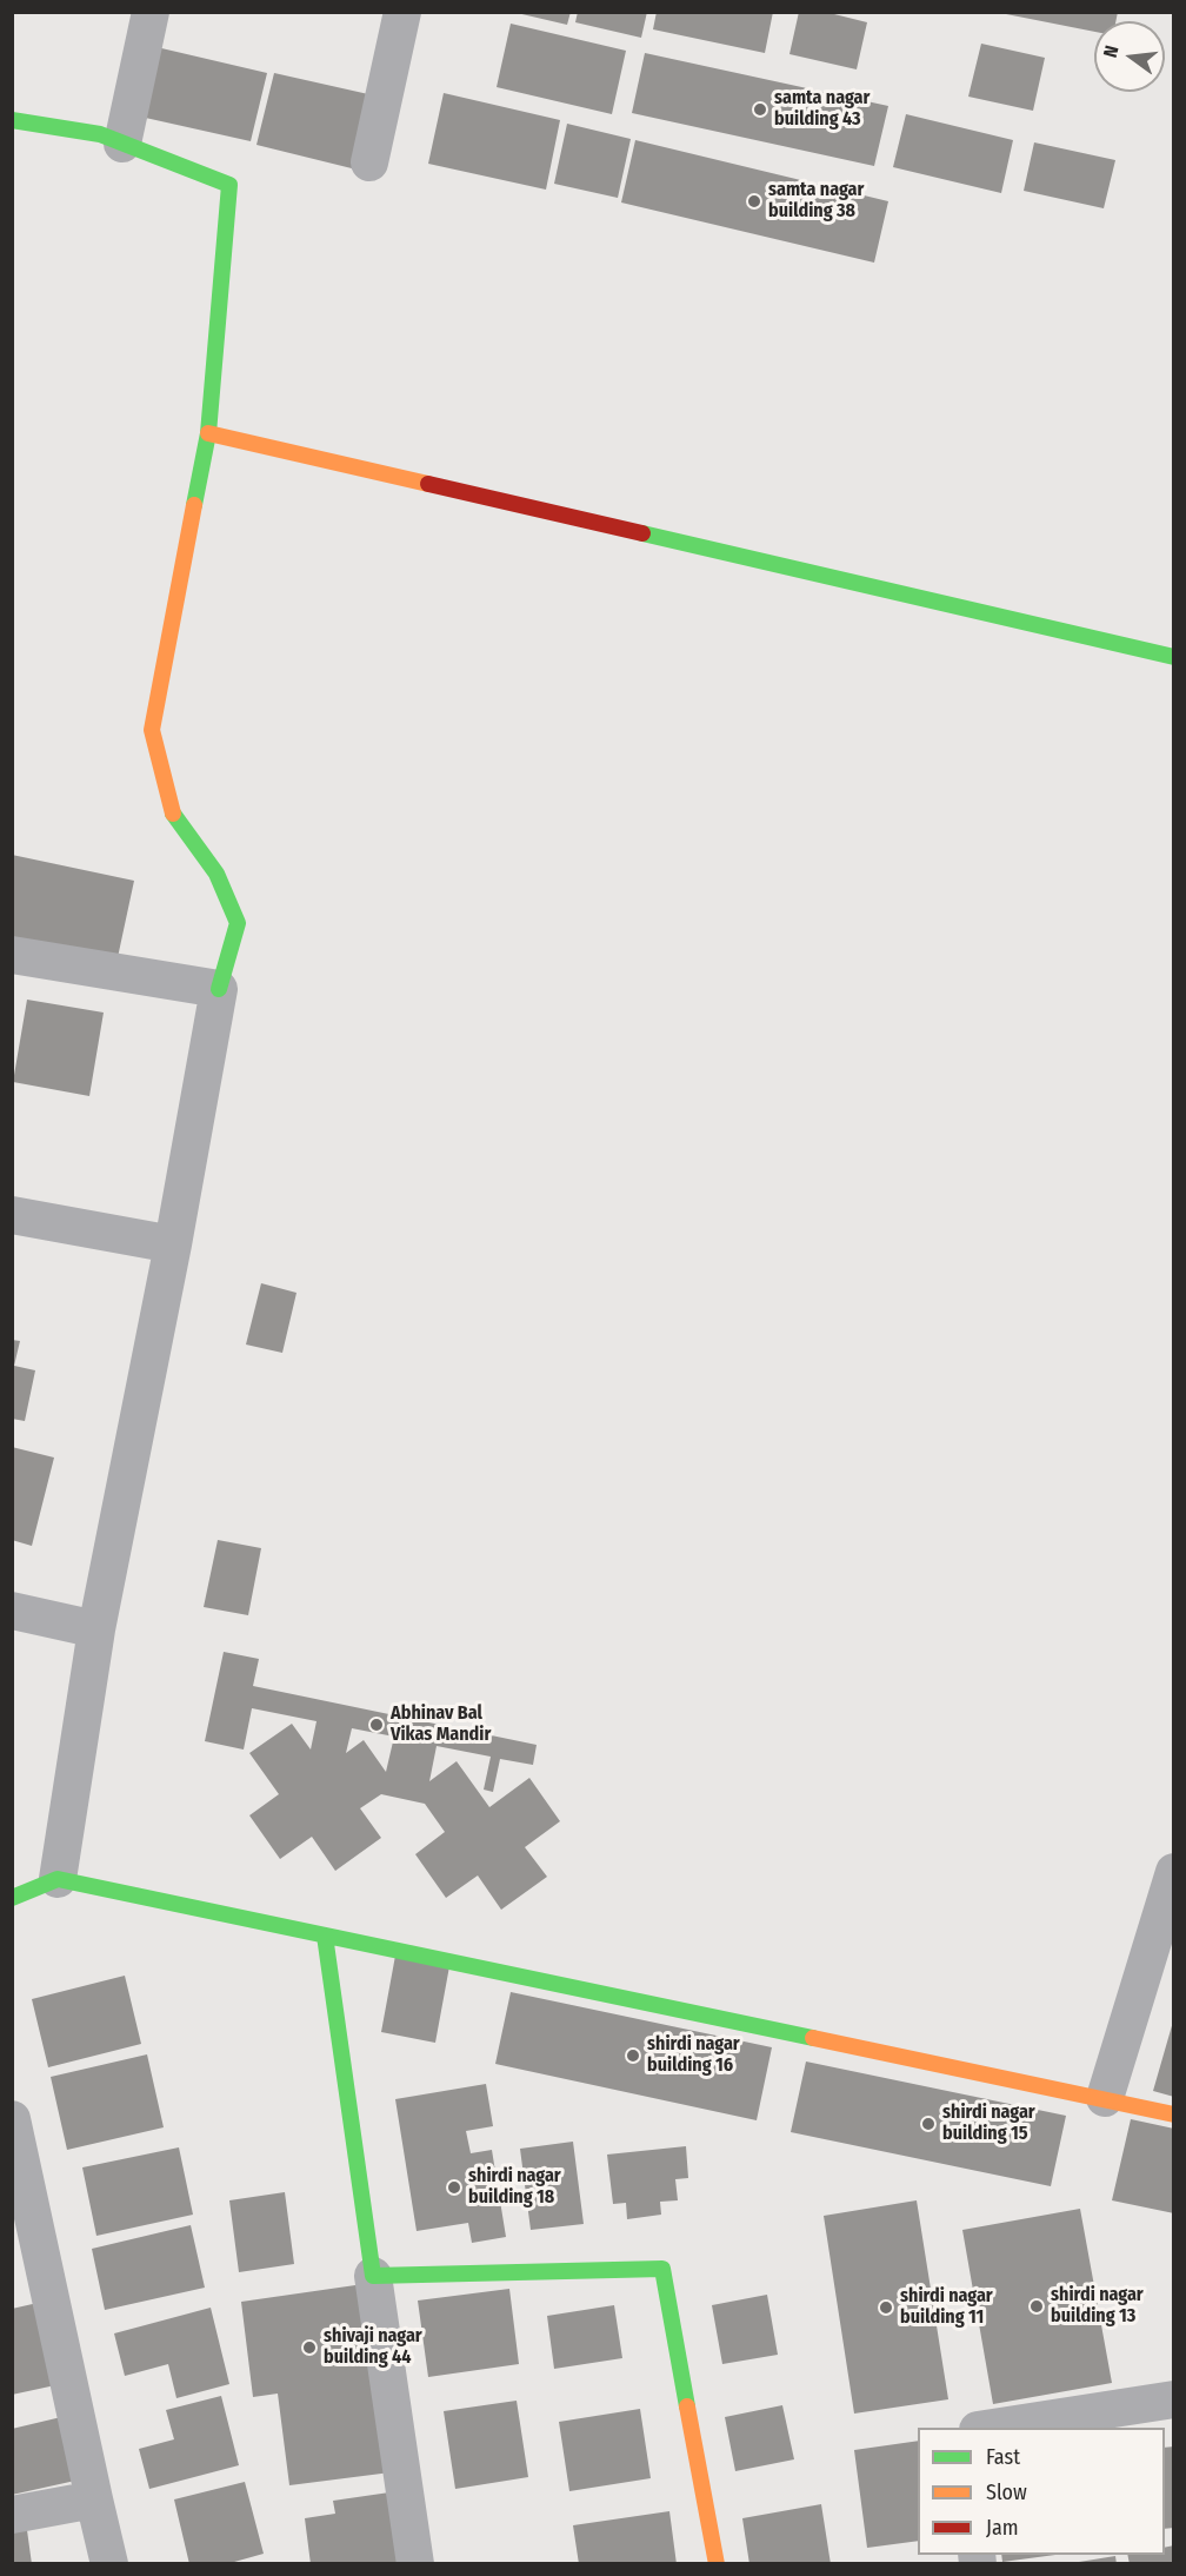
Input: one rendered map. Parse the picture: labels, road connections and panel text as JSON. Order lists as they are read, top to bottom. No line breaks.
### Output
{"places":["samta nagar building 43","samta nagar building 38","Abhinav Bal Vikas Mandir","shirdi nagar building 16","shirdi nagar building 15","shirdi nagar building 18","shirdi nagar building 13","shirdi nagar building 11","shivaji nagar building 44"],"legend":["Fast","Slow","Jam"],"north":"left"}
